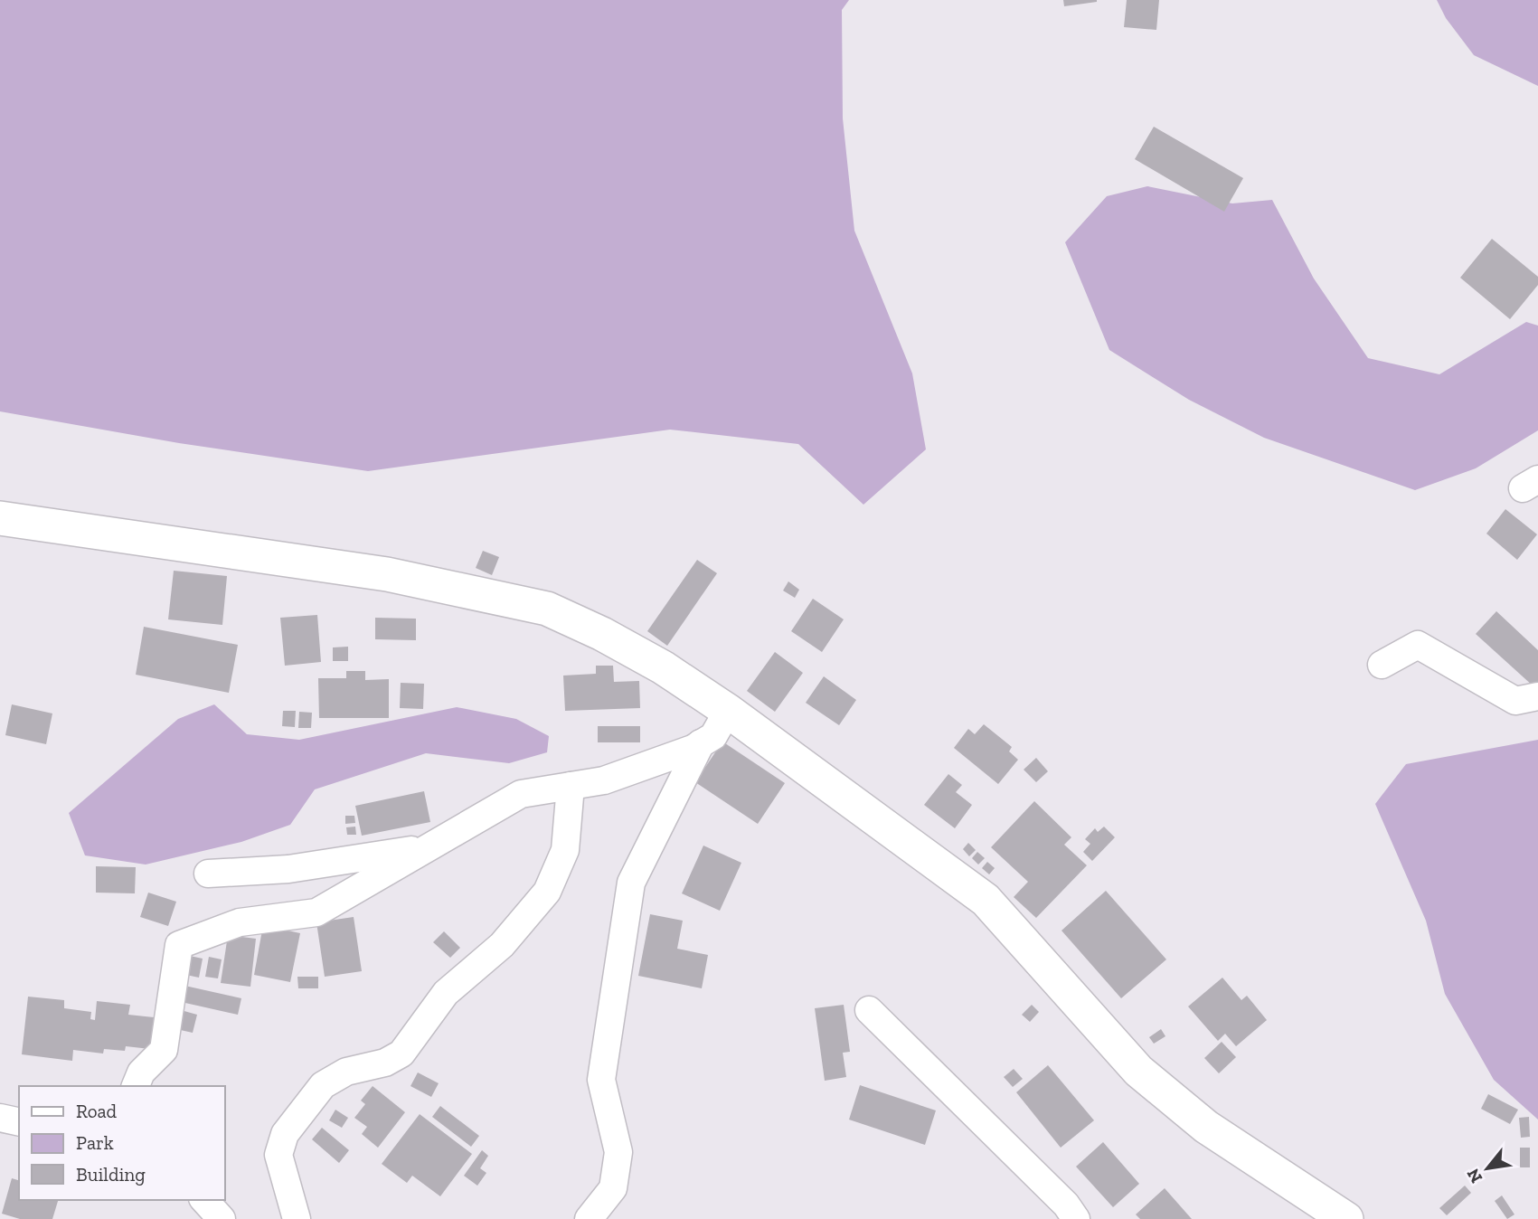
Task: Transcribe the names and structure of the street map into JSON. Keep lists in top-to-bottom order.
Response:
{
  "legend": ["Road", "Park", "Building"],
  "north": "bottom left"
}
